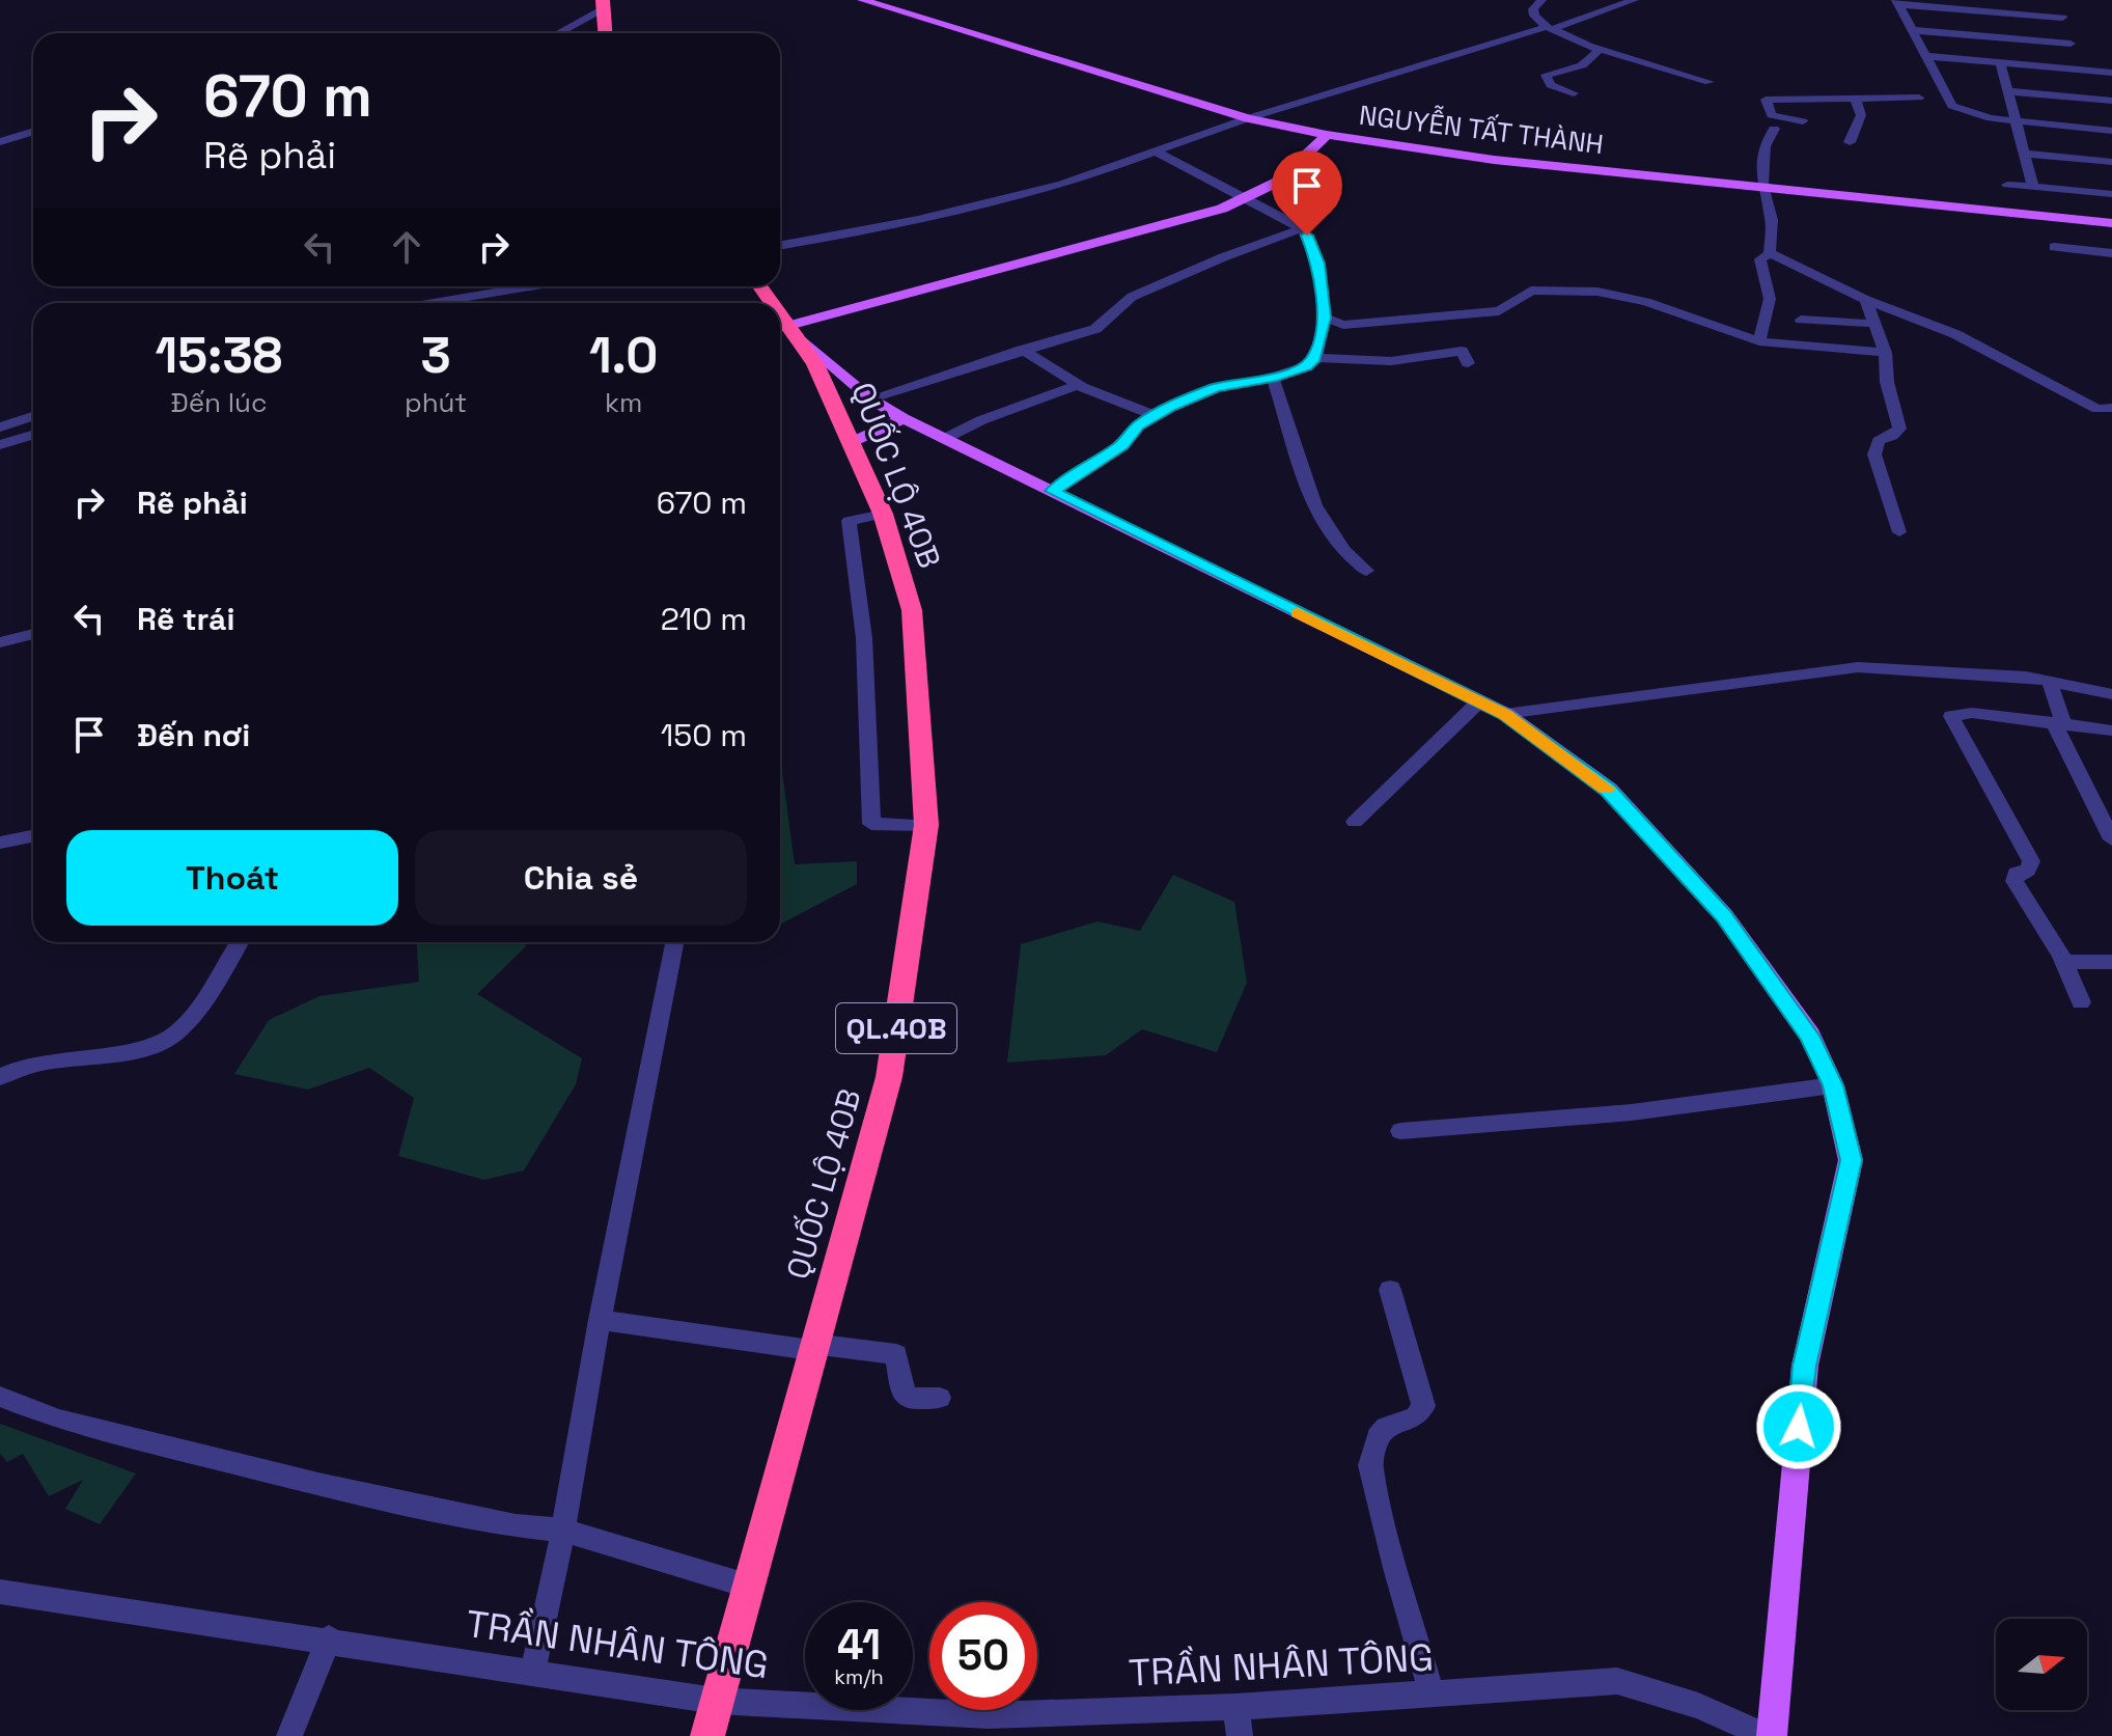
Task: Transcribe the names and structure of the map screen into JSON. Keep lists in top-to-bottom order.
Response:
{
  "streets": {
    "highway": ["QUỐC LỘ 40B", "QL.40B"],
    "main road": ["NGUYỄN TẤT THÀNH"],
    "street": ["TRẦN NHÂN TÔNG"]
  },
  "crossings": [
    ["QUỐC LỘ 40B", "TRẦN NHÂN TÔNG"]
  ],
  "north": "right",
  "page": {
    "turn": ["670 m", "Rẽ phải"],
    "eta": [
      "15:38",
      "Đến lúc",
      "3",
      "phút",
      "1.0",
      "km"
    ],
    "list": [
      {
        "name": "Rẽ phải",
        "value": "670 m"
      },
      {
        "name": "Rẽ trái",
        "value": "210 m"
      },
      {
        "name": "Đến nơi",
        "value": "150 m"
      }
    ],
    "buttons": ["Thoát", "Chia sẻ"],
    "speed": "41 km/h",
    "limit": "50"
  }
}
